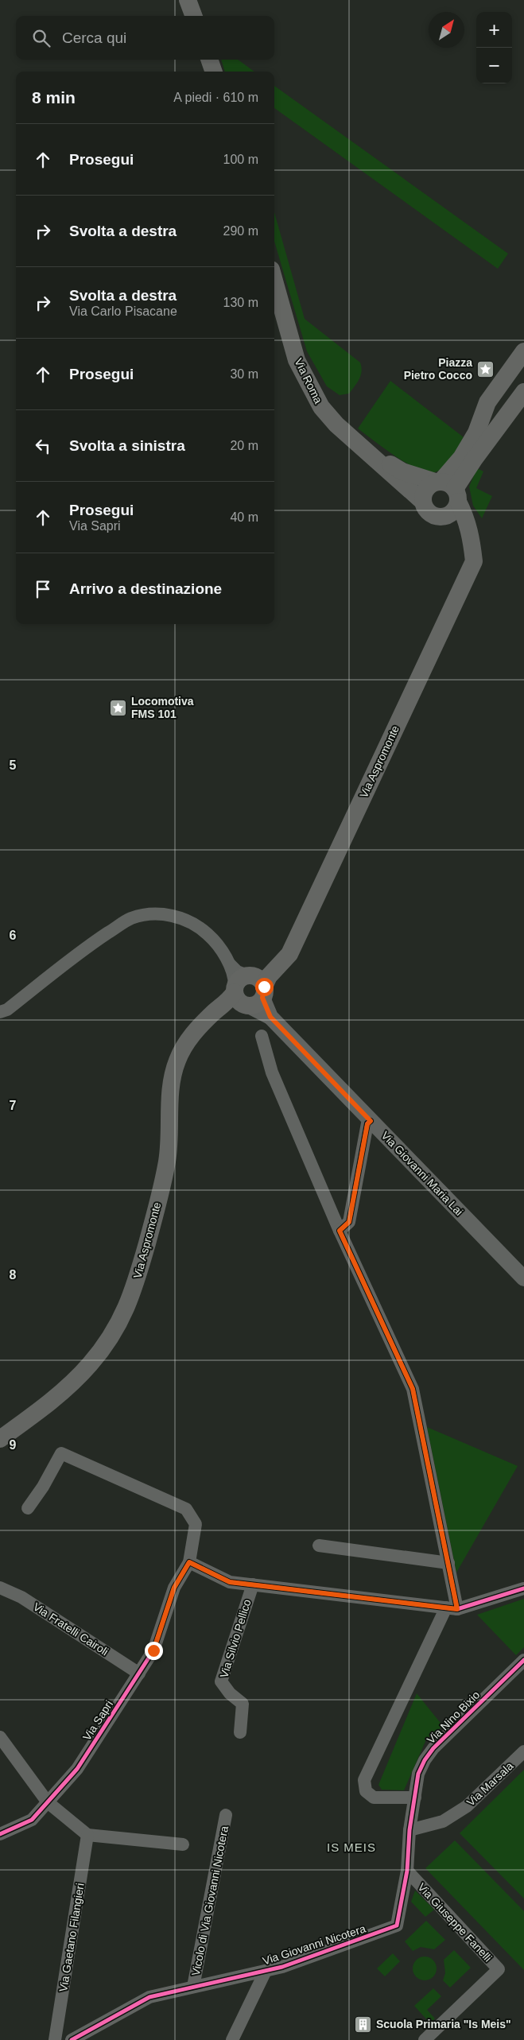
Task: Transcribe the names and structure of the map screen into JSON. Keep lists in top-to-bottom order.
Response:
{
  "streets": {
    "main road": ["Via Roma", "Via Aspromonte"],
    "street": [
      "Via Giovanni Maria Lai",
      "Via Fratelli Cairoli",
      "Via Silvio Pellico",
      "Via Nino Bixio",
      "Via Sapri",
      "Via Marsala",
      "Vicolo di Via Giovanni Nicotera",
      "Via Giuseppe Fanelli",
      "Via Gaetano Filangieri",
      "Via Giovanni Nicotera"
    ]
  },
  "crossings": [
    ["Via Roma", "Via Aspromonte"],
    ["Via Aspromonte", "Via Giovanni Maria Lai"],
    ["Via Fratelli Cairoli", "Via Sapri"],
    ["Via Nino Bixio", "Via Giovanni Nicotera"],
    ["Via Marsala", "Via Giovanni Nicotera"],
    ["Vicolo di Via Giovanni Nicotera", "Via Giovanni Nicotera"],
    ["Via Giuseppe Fanelli", "Via Giovanni Nicotera"]
  ],
  "districts": ["IS MEIS"],
  "places": {
    "place": ["Piazza Pietro Cocco", "Locomotiva FMS 101"],
    "building": ["Scuola Primaria \"Is Meis\""]
  },
  "north": "top right",
  "page": {
    "map_buttons": ["+", "−"],
    "search": "Cerca qui",
    "heading": ["8 min", "A piedi · 610 m"],
    "list": [
      ["Prosegui", "100 m"],
      ["Svolta a destra", "290 m"],
      ["Svolta a destra", "Via Carlo Pisacane", "130 m"],
      ["Prosegui", "30 m"],
      ["Svolta a sinistra", "20 m"],
      ["Prosegui", "Via Sapri", "40 m"],
      "Arrivo a destinazione"
    ]
  },
  "grid": {
    "rows": [
      "5",
      "6",
      "7",
      "8",
      "9"
    ]
  }
}
